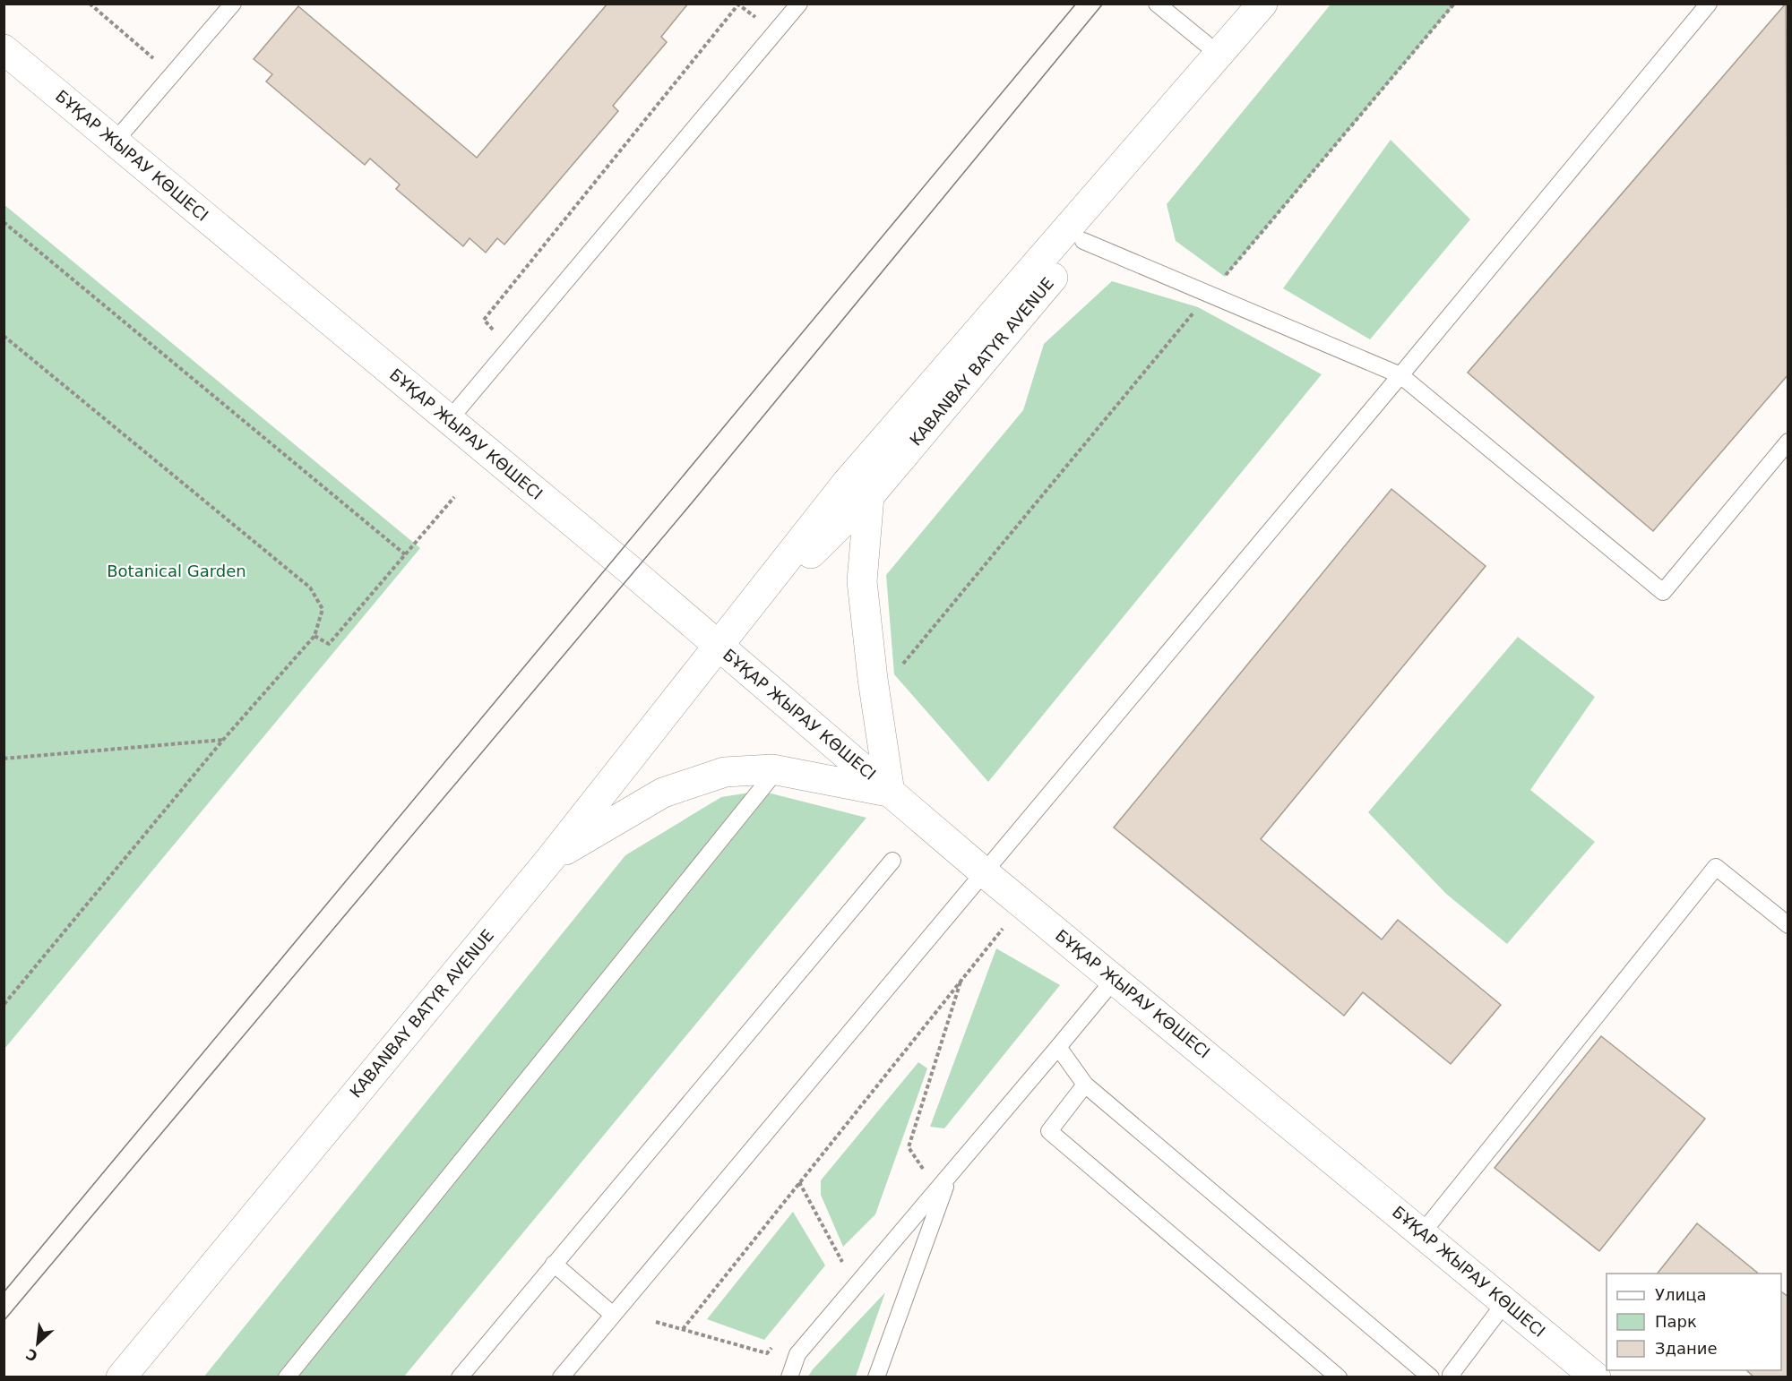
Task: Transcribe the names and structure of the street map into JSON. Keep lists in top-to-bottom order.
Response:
{
  "streets": {
    "main road": ["БҰҚАР ЖЫРАУ КӨШЕСІ", "KABANBAY BATYR AVENUE"]
  },
  "crossings": [
    ["БҰҚАР ЖЫРАУ КӨШЕСІ", "KABANBAY BATYR AVENUE"]
  ],
  "parks": ["Botanical Garden"],
  "legend": ["Улица", "Парк", "Здание"],
  "north": "bottom left"
}
